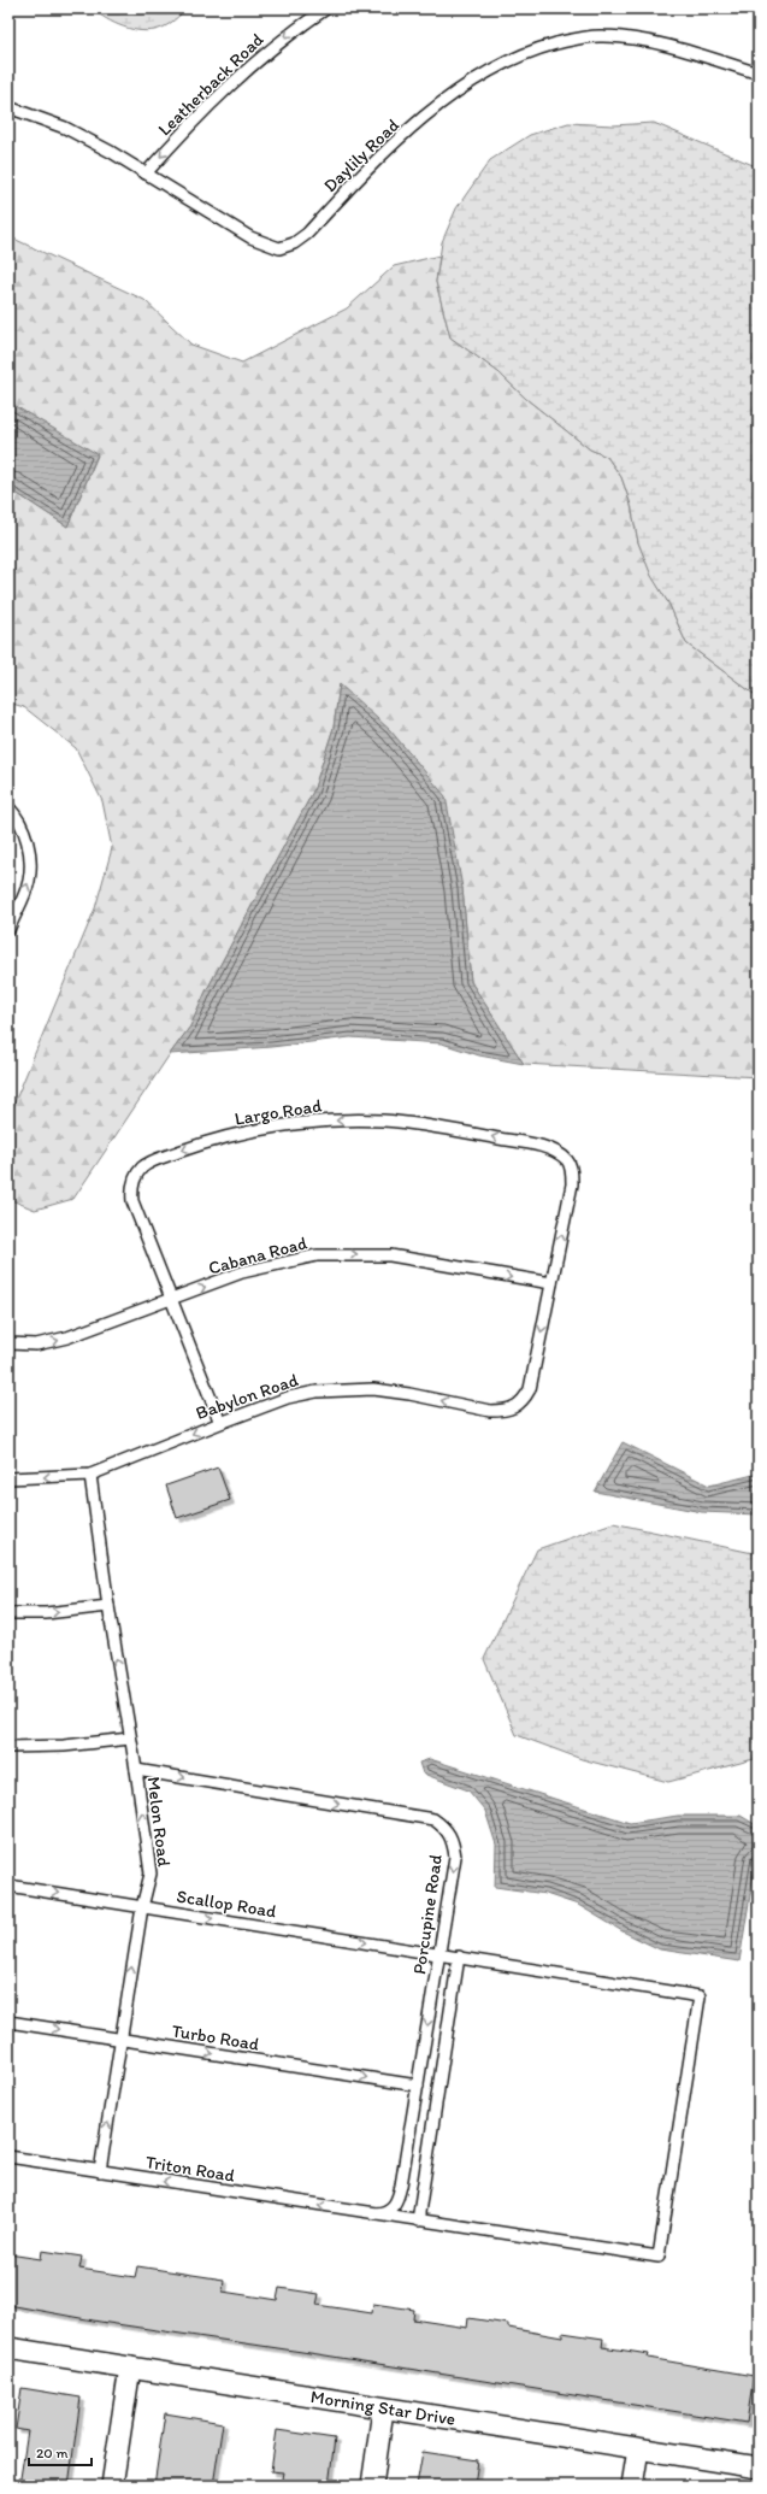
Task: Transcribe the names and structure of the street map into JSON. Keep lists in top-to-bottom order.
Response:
{
  "streets": {
    "street": ["Morning Star Drive"],
    "lane": [
      "Leatherback Road",
      "Daylily Road",
      "Largo Road",
      "Cabana Road",
      "Babylon Road",
      "Melon Road",
      "Scallop Road",
      "Porcupine Road",
      "Turbo Road",
      "Triton Road"
    ]
  },
  "crossings": [
    ["Leatherback Road", "Daylily Road"],
    ["Largo Road", "Cabana Road"],
    ["Largo Road", "Babylon Road"],
    ["Cabana Road", "Babylon Road"],
    ["Babylon Road", "Melon Road"],
    ["Melon Road", "Scallop Road"],
    ["Melon Road", "Porcupine Road"],
    ["Melon Road", "Turbo Road"],
    ["Melon Road", "Triton Road"],
    ["Scallop Road", "Porcupine Road"],
    ["Scallop Road", "Triton Road"],
    ["Porcupine Road", "Turbo Road"],
    ["Porcupine Road", "Triton Road"]
  ],
  "one_way": [
    "Leatherback Road",
    "Cabana Road",
    "Babylon Road",
    "Melon Road",
    "Scallop Road",
    "Turbo Road",
    "Triton Road"
  ],
  "scale_bar": "20 m"
}
